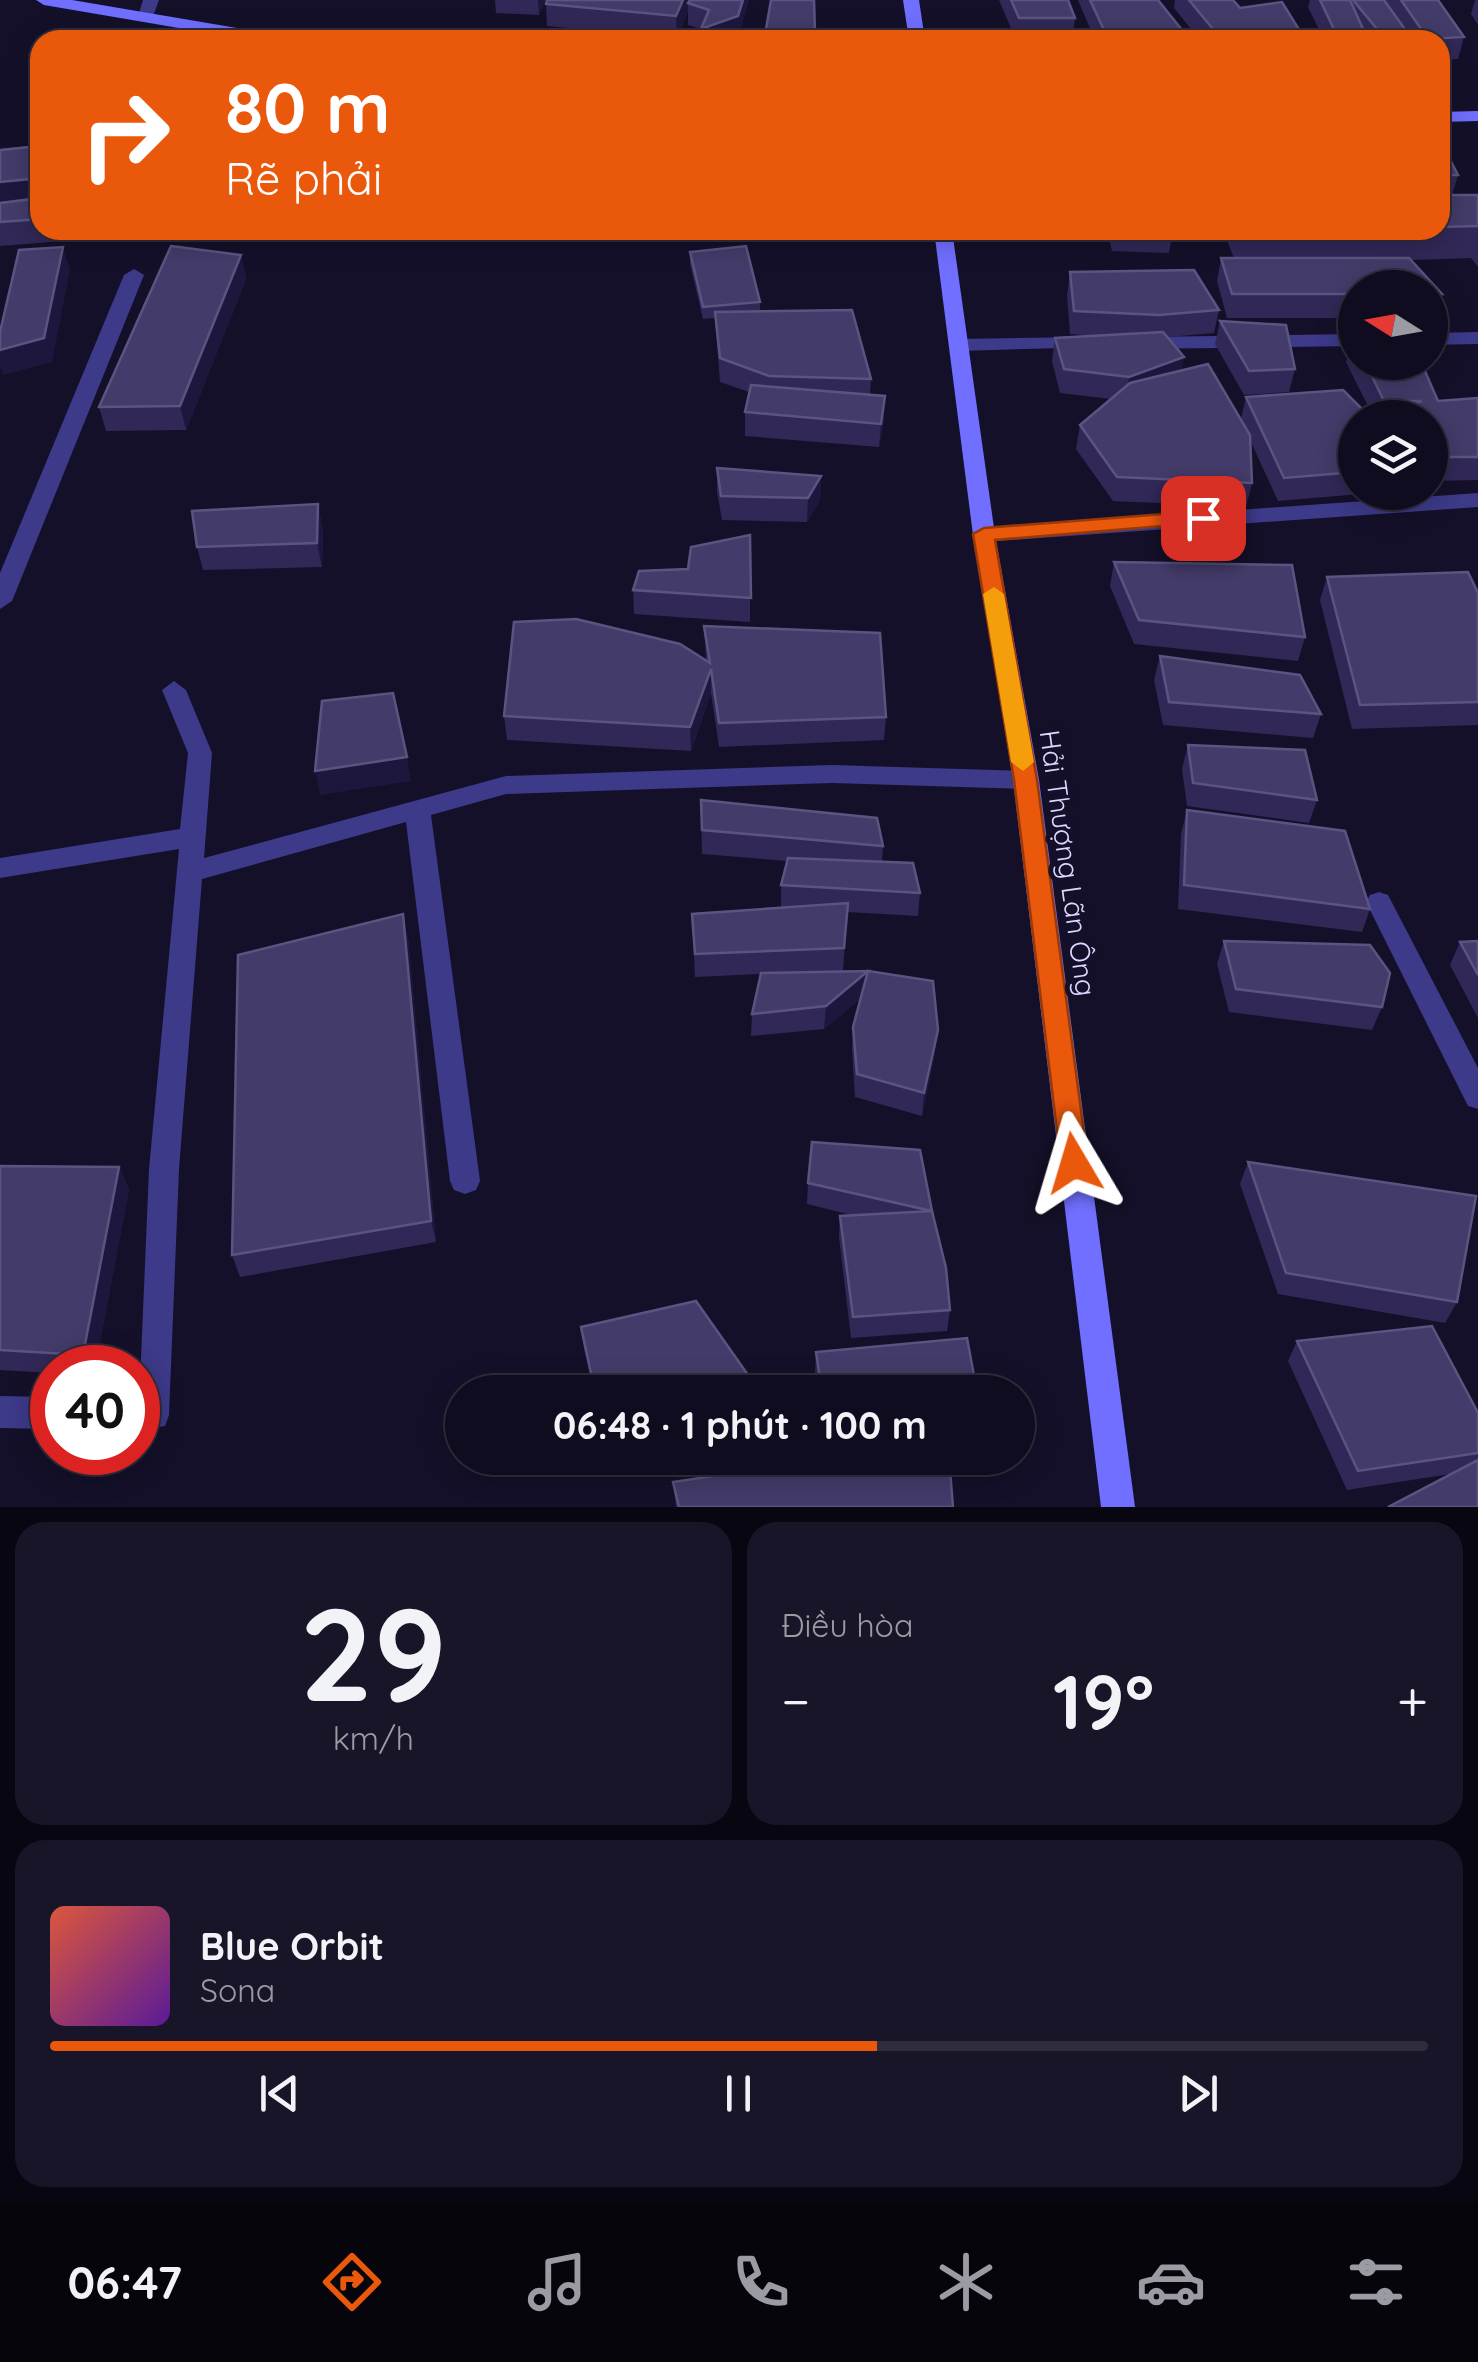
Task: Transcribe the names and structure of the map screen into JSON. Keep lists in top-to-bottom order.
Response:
{
  "streets": {
    "street": ["Hải Thượng Lãn Ông"]
  },
  "north": "left",
  "page": {
    "turn": ["80 m", "Rẽ phải"],
    "limit": "40",
    "trip": "06:48 · 1 phút · 100 m",
    "tile": [
      ["29", "km/h"],
      "Điều hòa"
    ],
    "heat": ["−", "19°", "+"],
    "song": ["Blue Orbit", "Sona"],
    "tabs": "06:47"
  }
}
